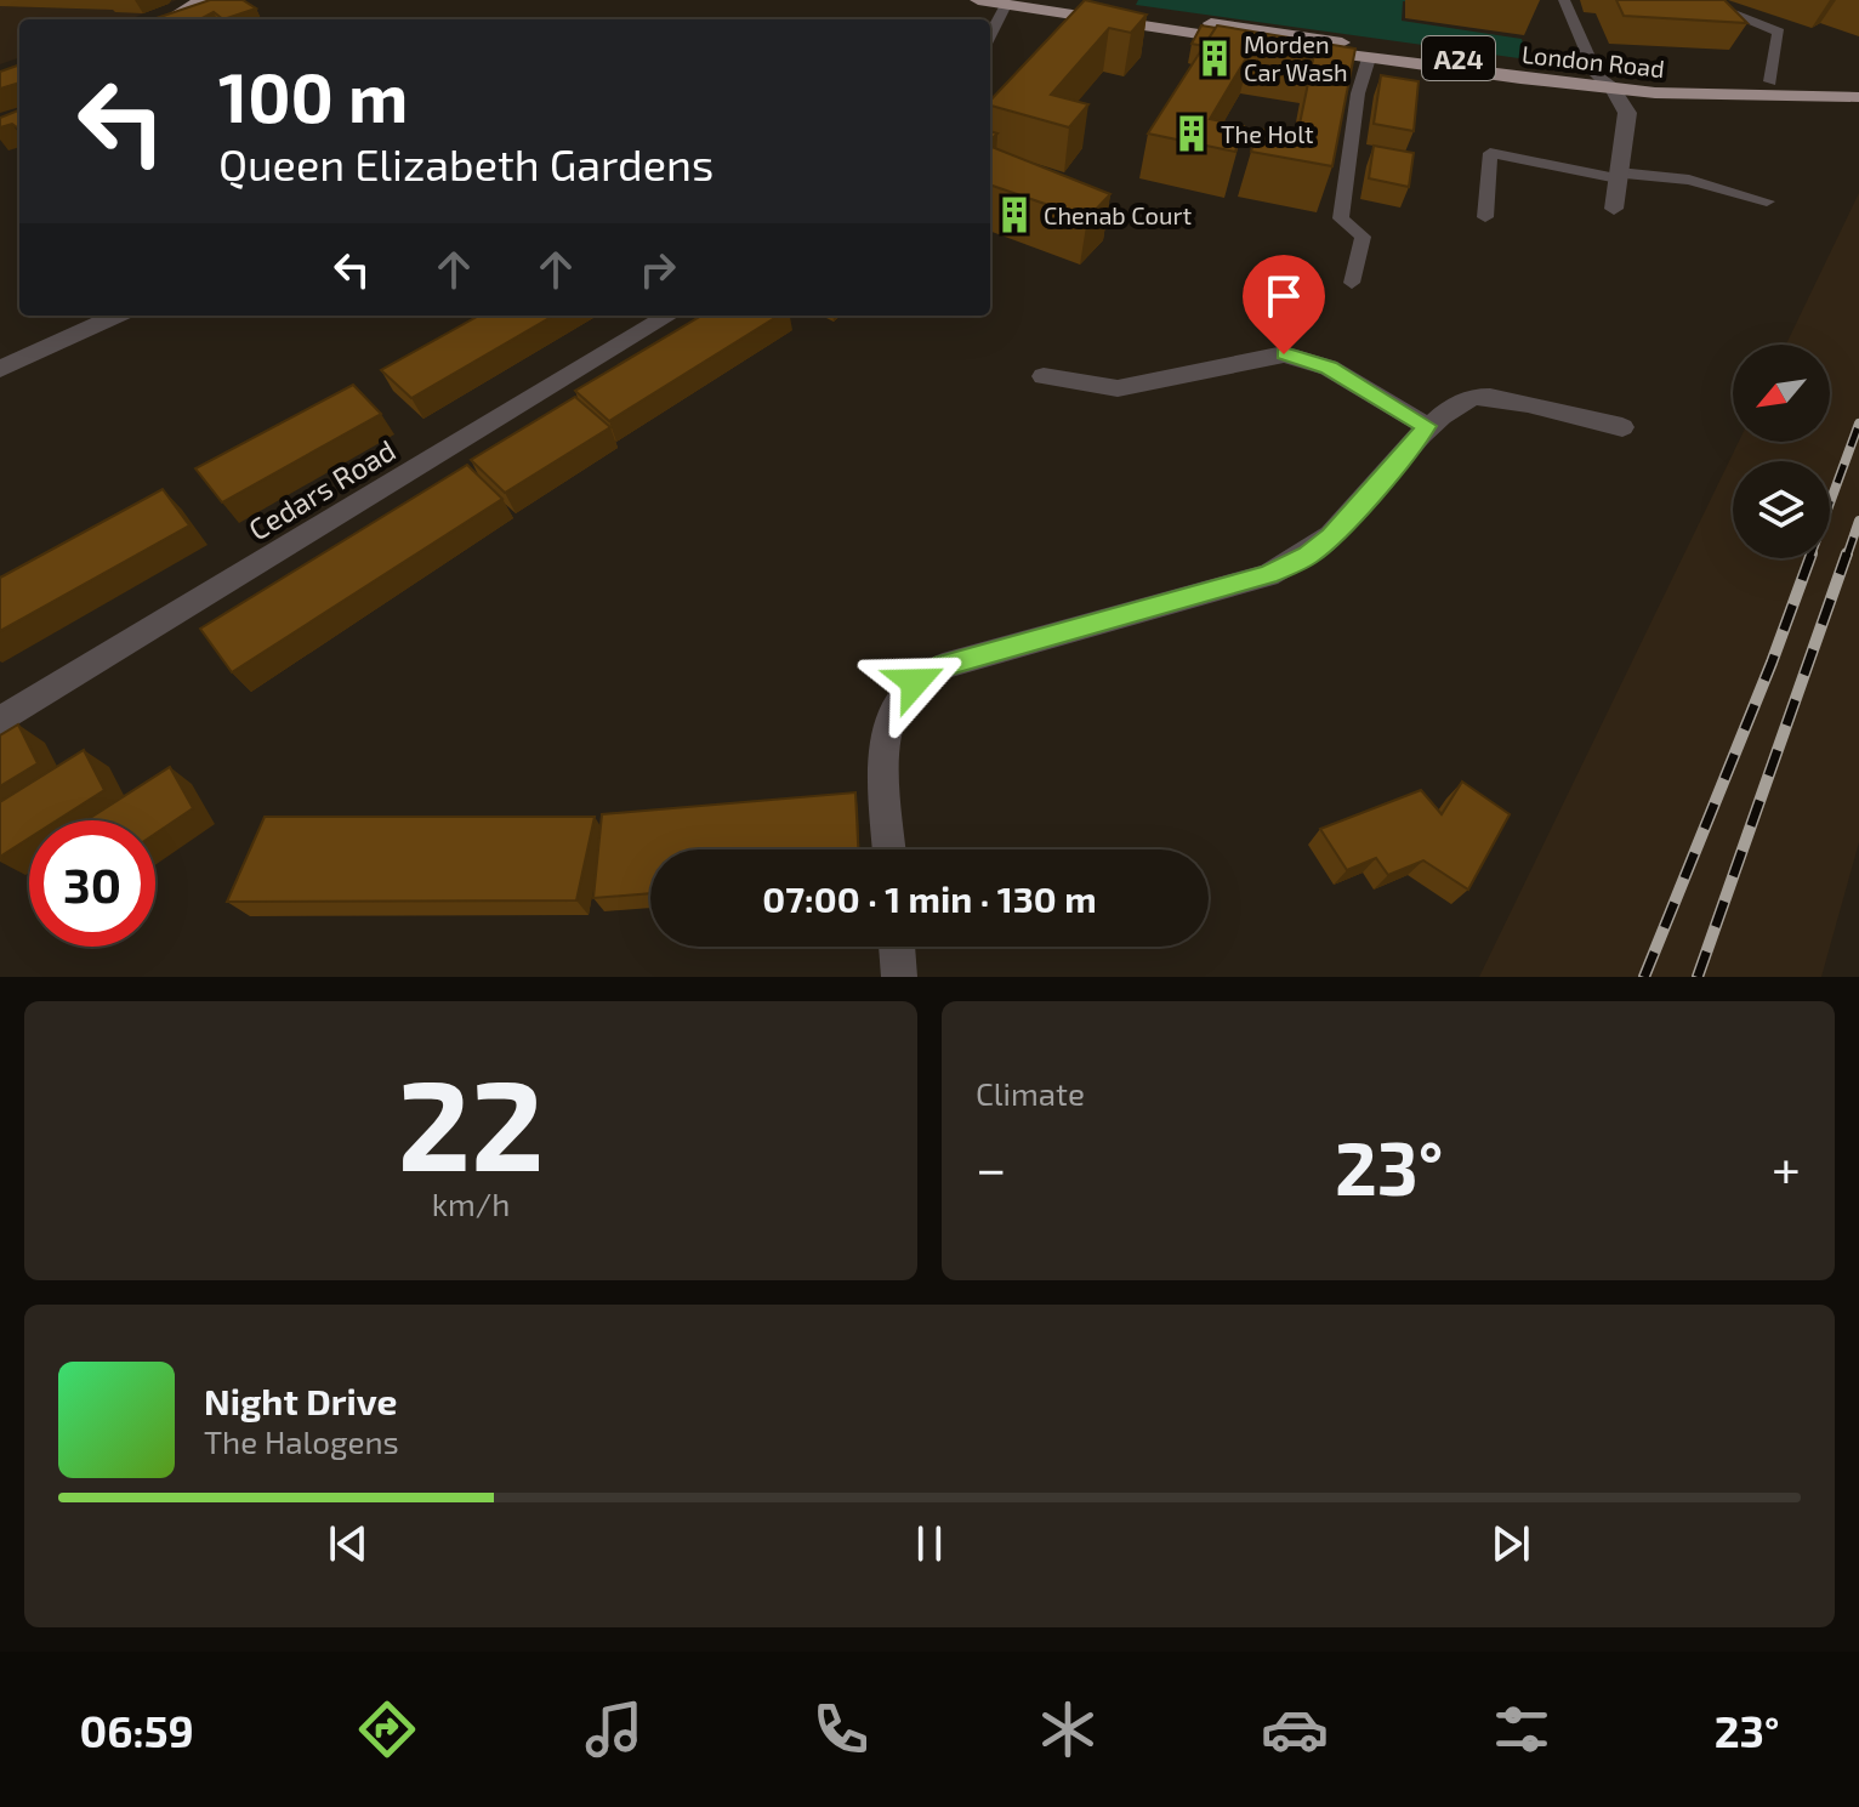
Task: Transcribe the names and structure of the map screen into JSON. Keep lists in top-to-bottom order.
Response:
{
  "streets": {
    "highway": ["A24", "London Road"],
    "street": ["Cedars Road"]
  },
  "places": {
    "building": ["Morden Car Wash", "The Holt", "Chenab Court"]
  },
  "north": "bottom left",
  "page": {
    "turn": ["100 m", "Queen Elizabeth Gardens"],
    "limit": "30",
    "trip": "07:00 · 1 min · 130 m",
    "tile": [
      ["22", "km/h"],
      "Climate"
    ],
    "heat": ["−", "23°", "+"],
    "song": ["Night Drive", "The Halogens"],
    "tabs": ["06:59", "23°"]
  }
}
